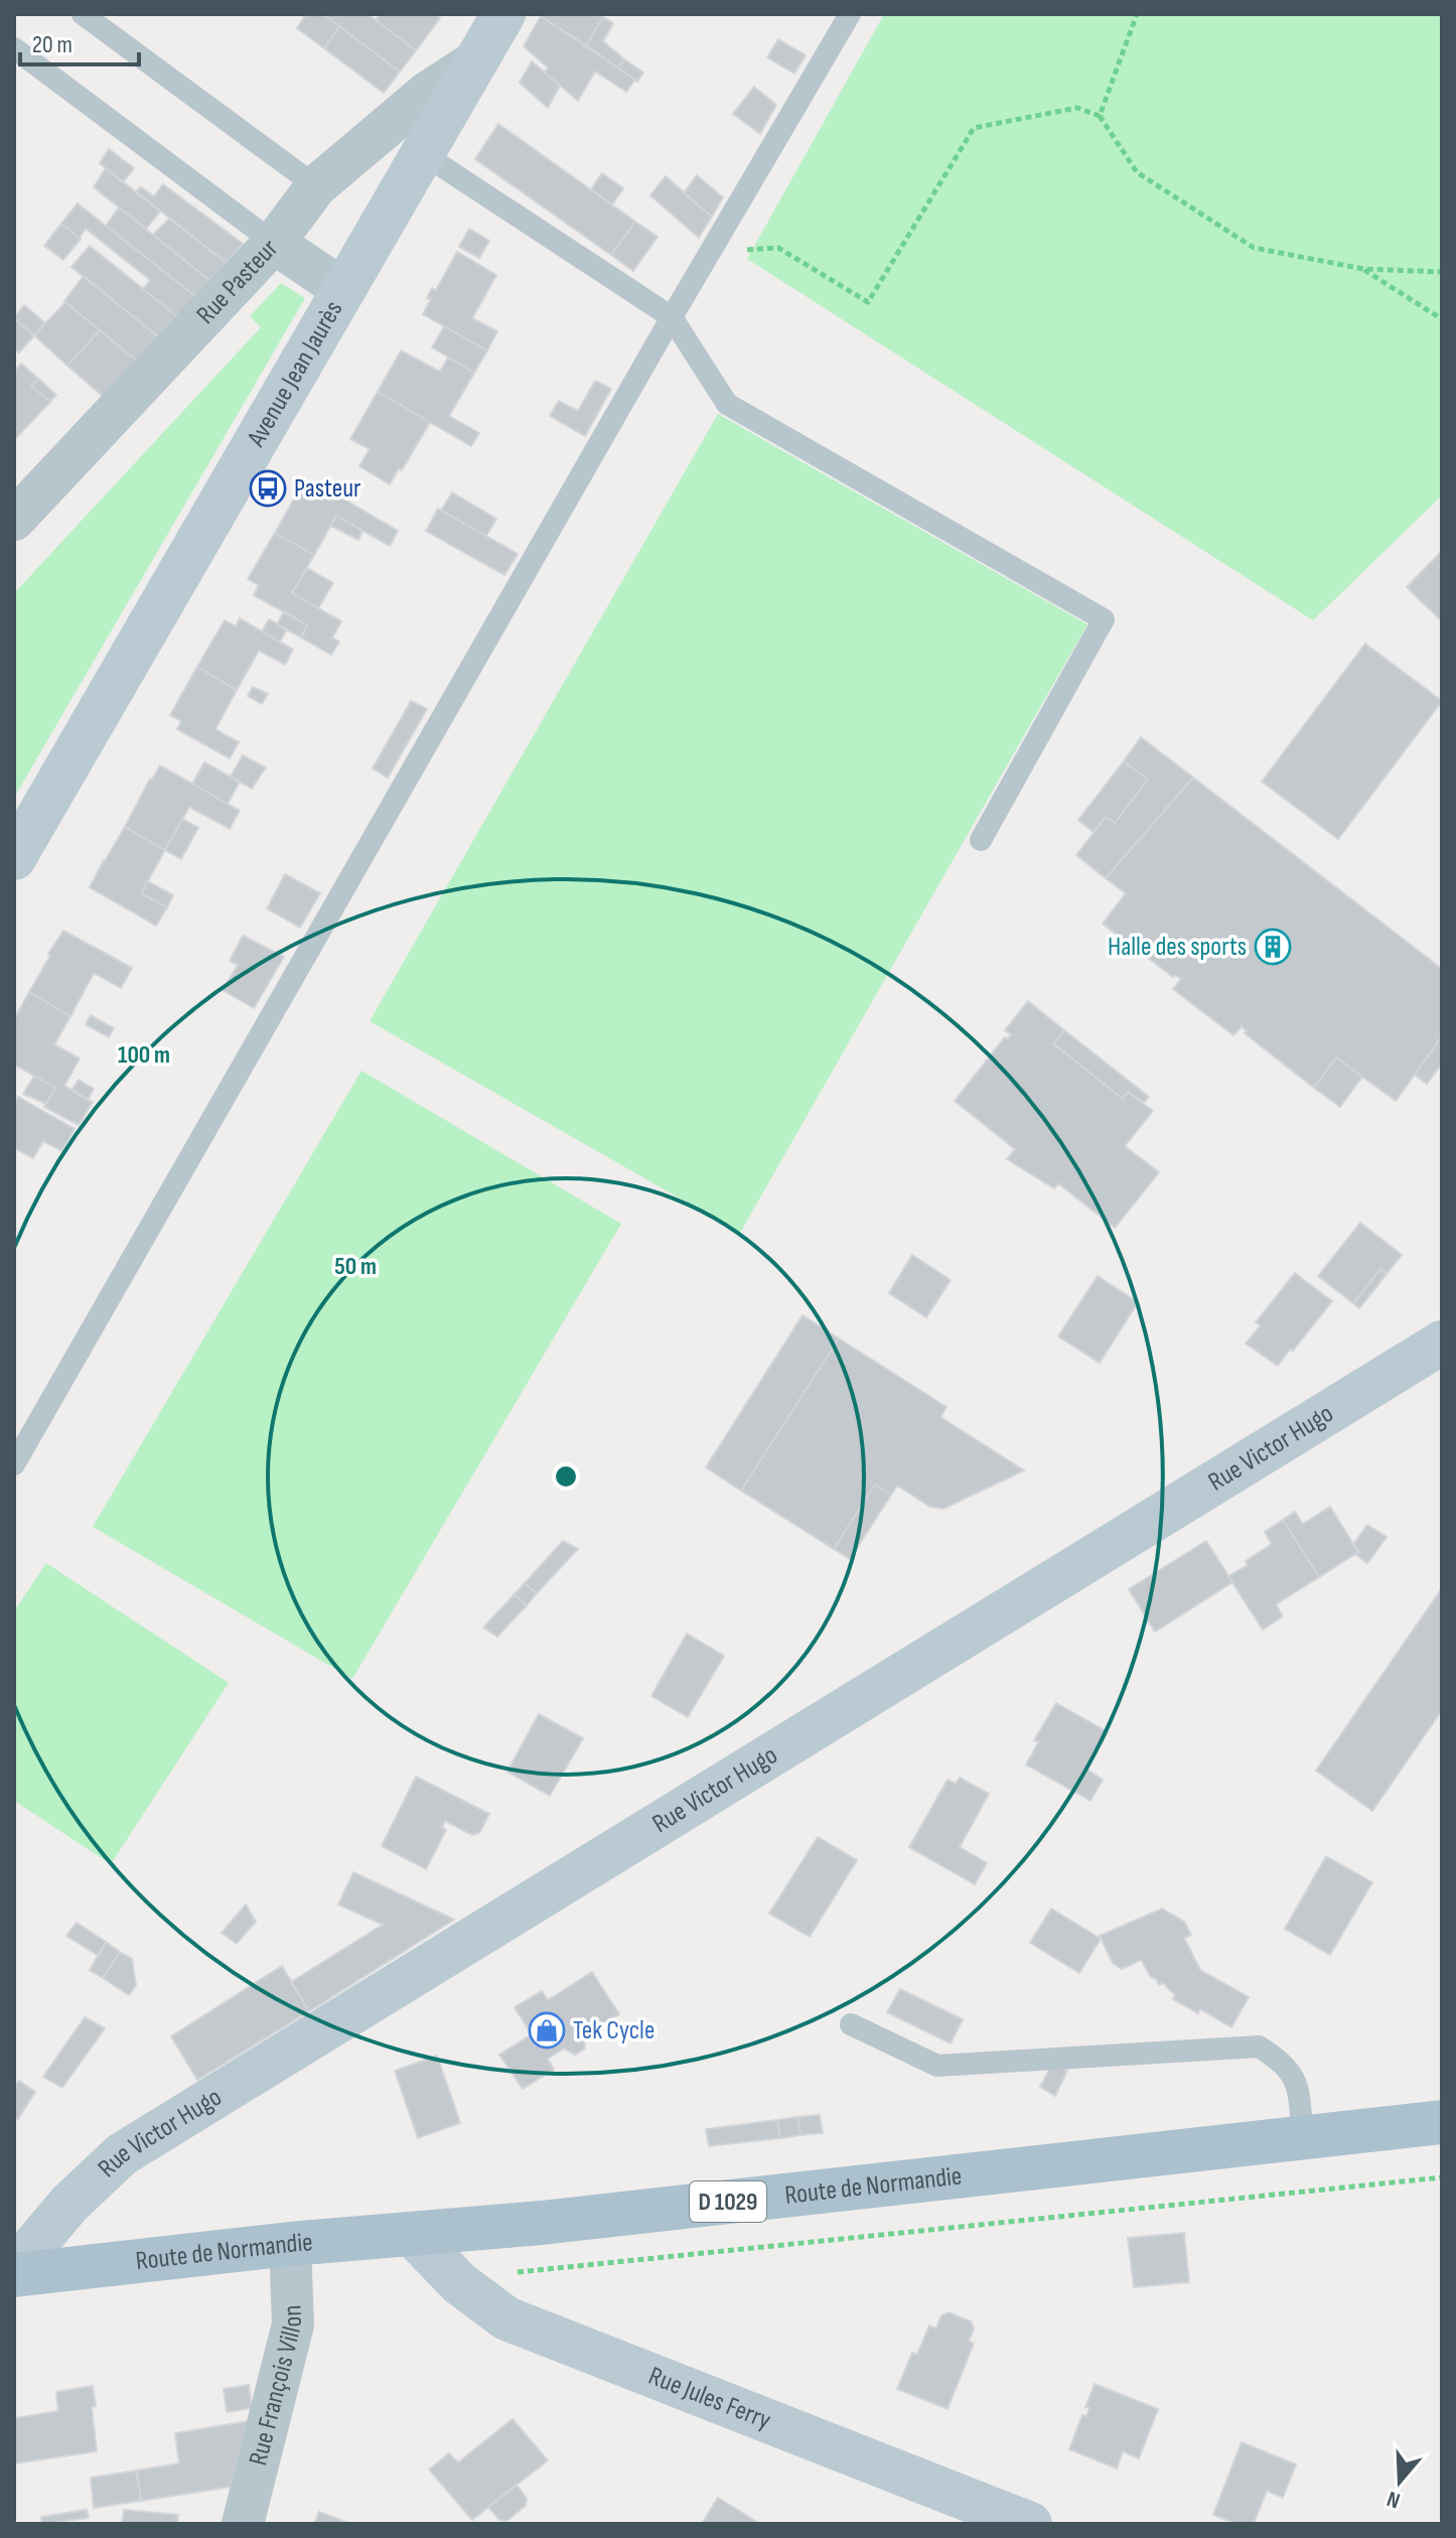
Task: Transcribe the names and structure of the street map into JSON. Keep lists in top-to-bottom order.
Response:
{
  "streets": {
    "main road": ["Route de Normandie", "D 1029"],
    "street": [
      "Rue Pasteur",
      "Avenue Jean Jaurès",
      "Rue Victor Hugo",
      "Rue François Villon",
      "Rue Jules Ferry"
    ]
  },
  "crossings": [
    ["Rue Pasteur", "Avenue Jean Jaurès"],
    ["Rue Victor Hugo", "Route de Normandie"],
    ["Route de Normandie", "Rue François Villon"],
    ["Route de Normandie", "Rue Jules Ferry"]
  ],
  "places": {
    "bus stop": ["Pasteur"],
    "building": ["Halle des sports"],
    "shop": ["Tek Cycle"]
  },
  "scale_bar": "20 m",
  "north": "bottom",
  "rings": ["100 m", "50 m"]
}
